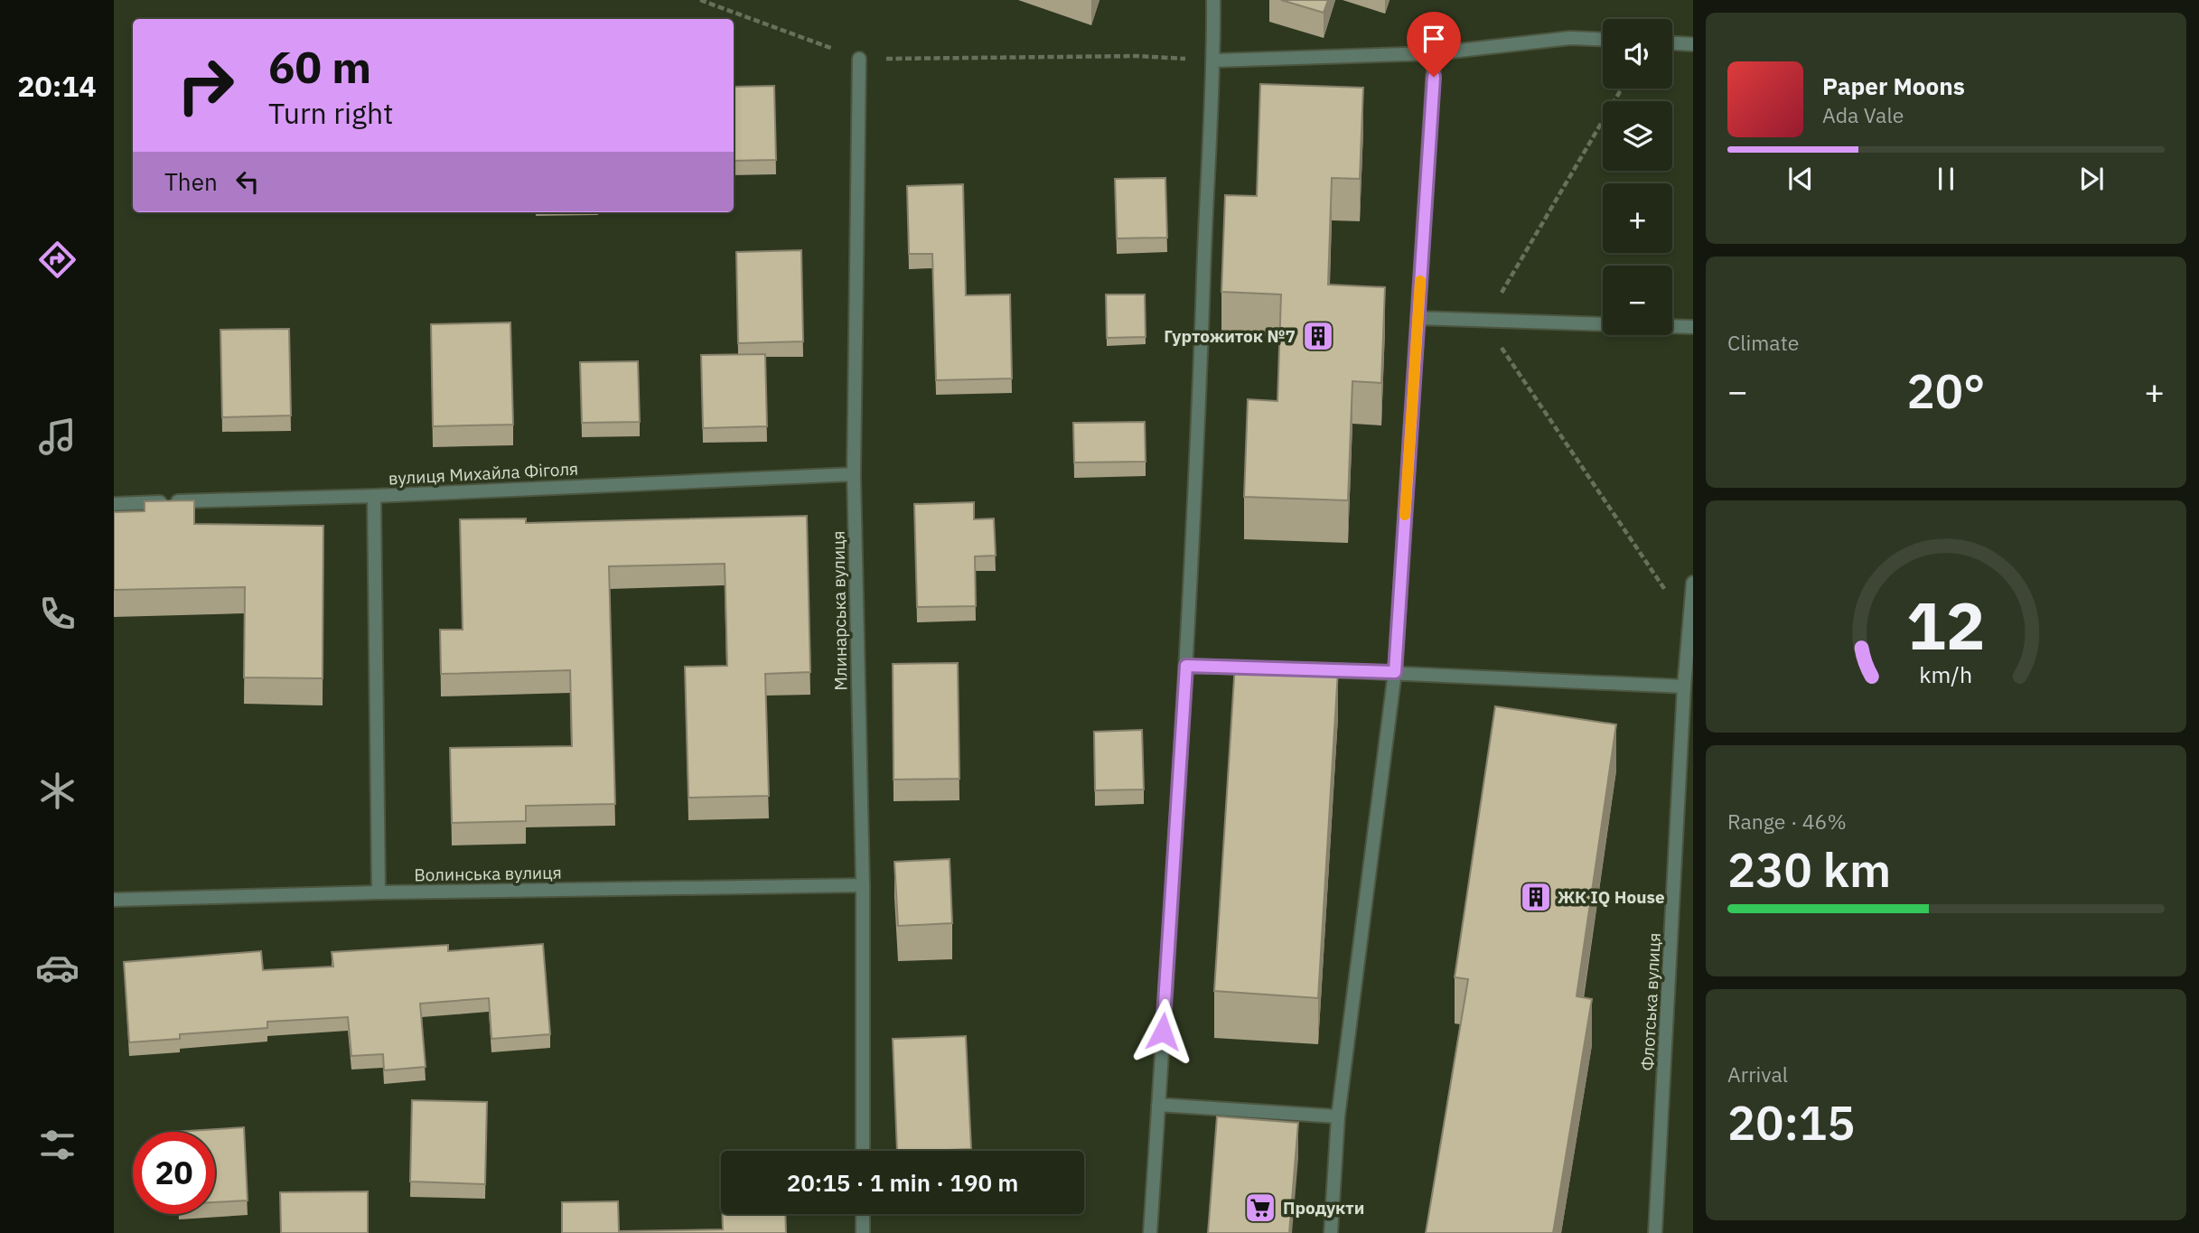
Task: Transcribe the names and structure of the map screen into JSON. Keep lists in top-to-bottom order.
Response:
{
  "streets": {
    "street": [
      "вулиця Михайла Фіголя",
      "Млинарська вулиця",
      "Волинська вулиця",
      "Флотська вулиця"
    ]
  },
  "crossings": [
    ["вулиця Михайла Фіголя", "Млинарська вулиця"],
    ["Млинарська вулиця", "Волинська вулиця"]
  ],
  "places": {
    "building": ["Гуртожиток №7", "ЖК IQ House"],
    "supermarket": ["Продукти"]
  },
  "page": {
    "tabs": "20:14",
    "map_buttons": ["+", "−"],
    "turn": ["60 m", "Turn right"],
    "song": ["Paper Moons", "Ada Vale"],
    "then": "Then",
    "tile": [
      "Climate",
      ["Range · 46%", "230 km"],
      ["Arrival", "20:15"]
    ],
    "heat": ["−", "20°", "+"],
    "limit": "20",
    "trip": "20:15 · 1 min · 190 m",
    "gauge": ["12", "km/h"]
  }
}
